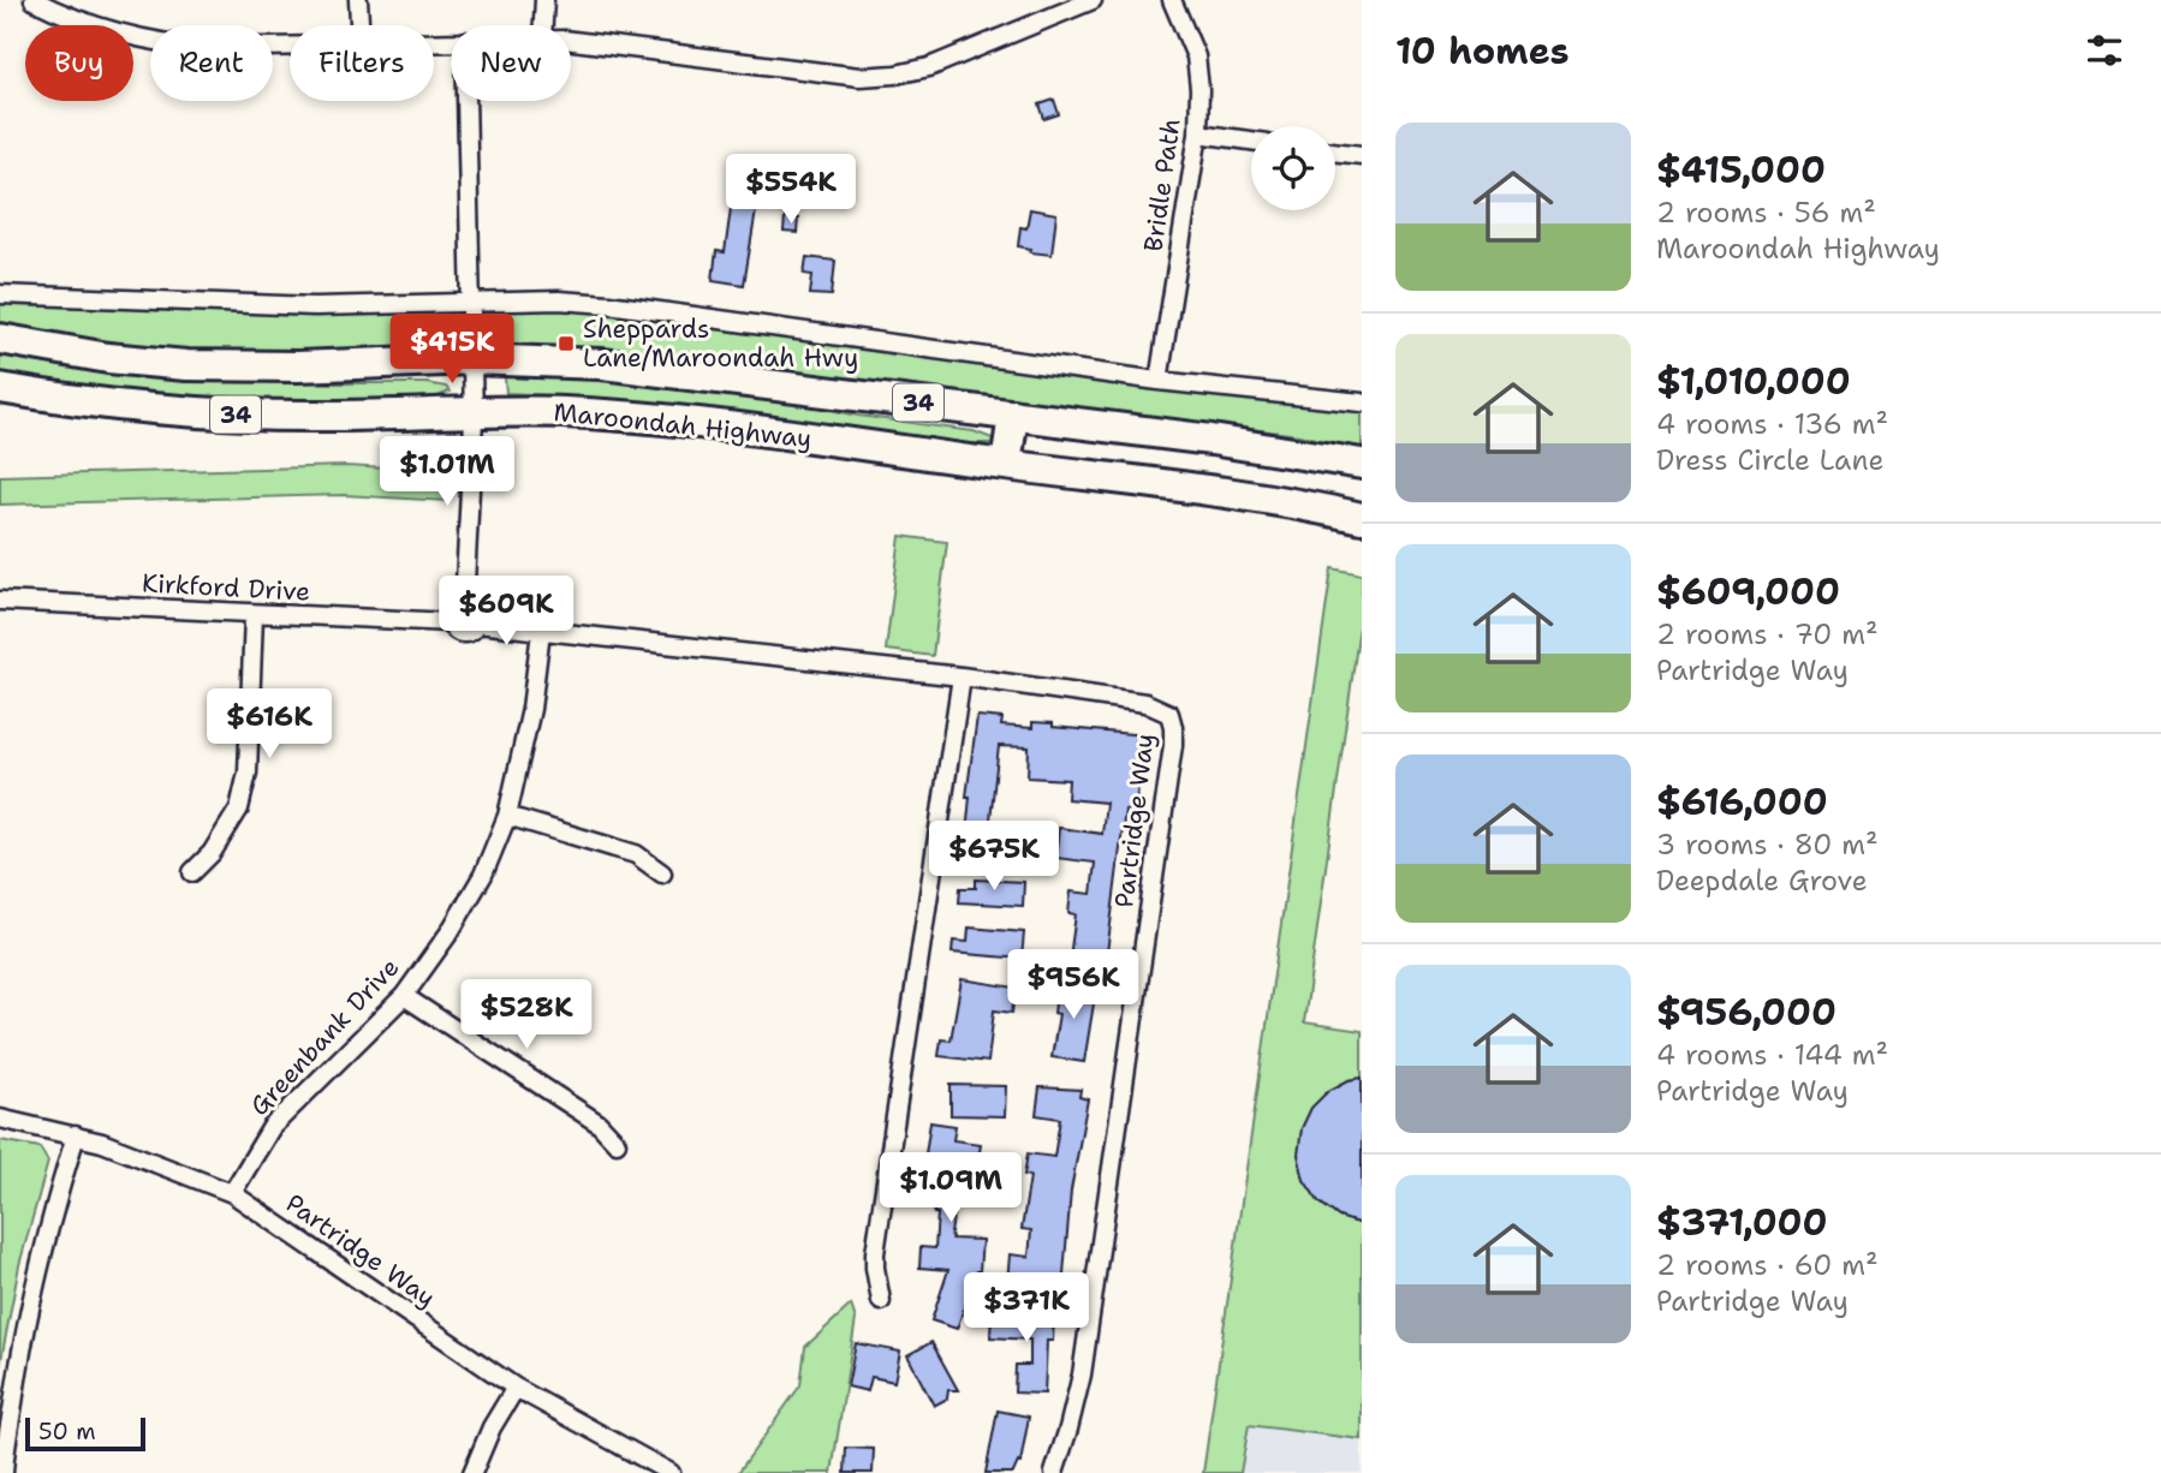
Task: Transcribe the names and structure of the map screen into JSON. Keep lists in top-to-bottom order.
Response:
{
  "streets": {
    "highway": ["34", "Maroondah Highway"],
    "street": [
      "Bridle Path",
      "Kirkford Drive",
      "Partridge Way",
      "Greenbank Drive"
    ]
  },
  "crossings": [
    ["Kirkford Drive", "Partridge Way"],
    ["Partridge Way", "Greenbank Drive"]
  ],
  "places": {
    "transit": ["Sheppards Lane/Maroondah Hwy"]
  },
  "scale_bar": "50 m",
  "page": {
    "heading": "10 homes",
    "chip": [
      "Buy",
      "Rent",
      "Filters",
      "New"
    ],
    "list": [
      {
        "name": "$415,000",
        "note": "2 rooms · 56 m² · Maroondah Highway"
      },
      {
        "name": "$1,010,000",
        "note": "4 rooms · 136 m² · Dress Circle Lane"
      },
      {
        "name": "$609,000",
        "note": "2 rooms · 70 m² · Partridge Way"
      },
      {
        "name": "$616,000",
        "note": "3 rooms · 80 m² · Deepdale Grove"
      },
      {
        "name": "$956,000",
        "note": "4 rooms · 144 m² · Partridge Way"
      },
      {
        "name": "$371,000",
        "note": "2 rooms · 60 m² · Partridge Way"
      }
    ],
    "price": [
      "$554K",
      "$415K",
      "$1.01M",
      "$609K",
      "$616K",
      "$675K",
      "$956K",
      "$528K",
      "$1.09M",
      "$371K"
    ],
    "scale": "50 m"
  }
}
